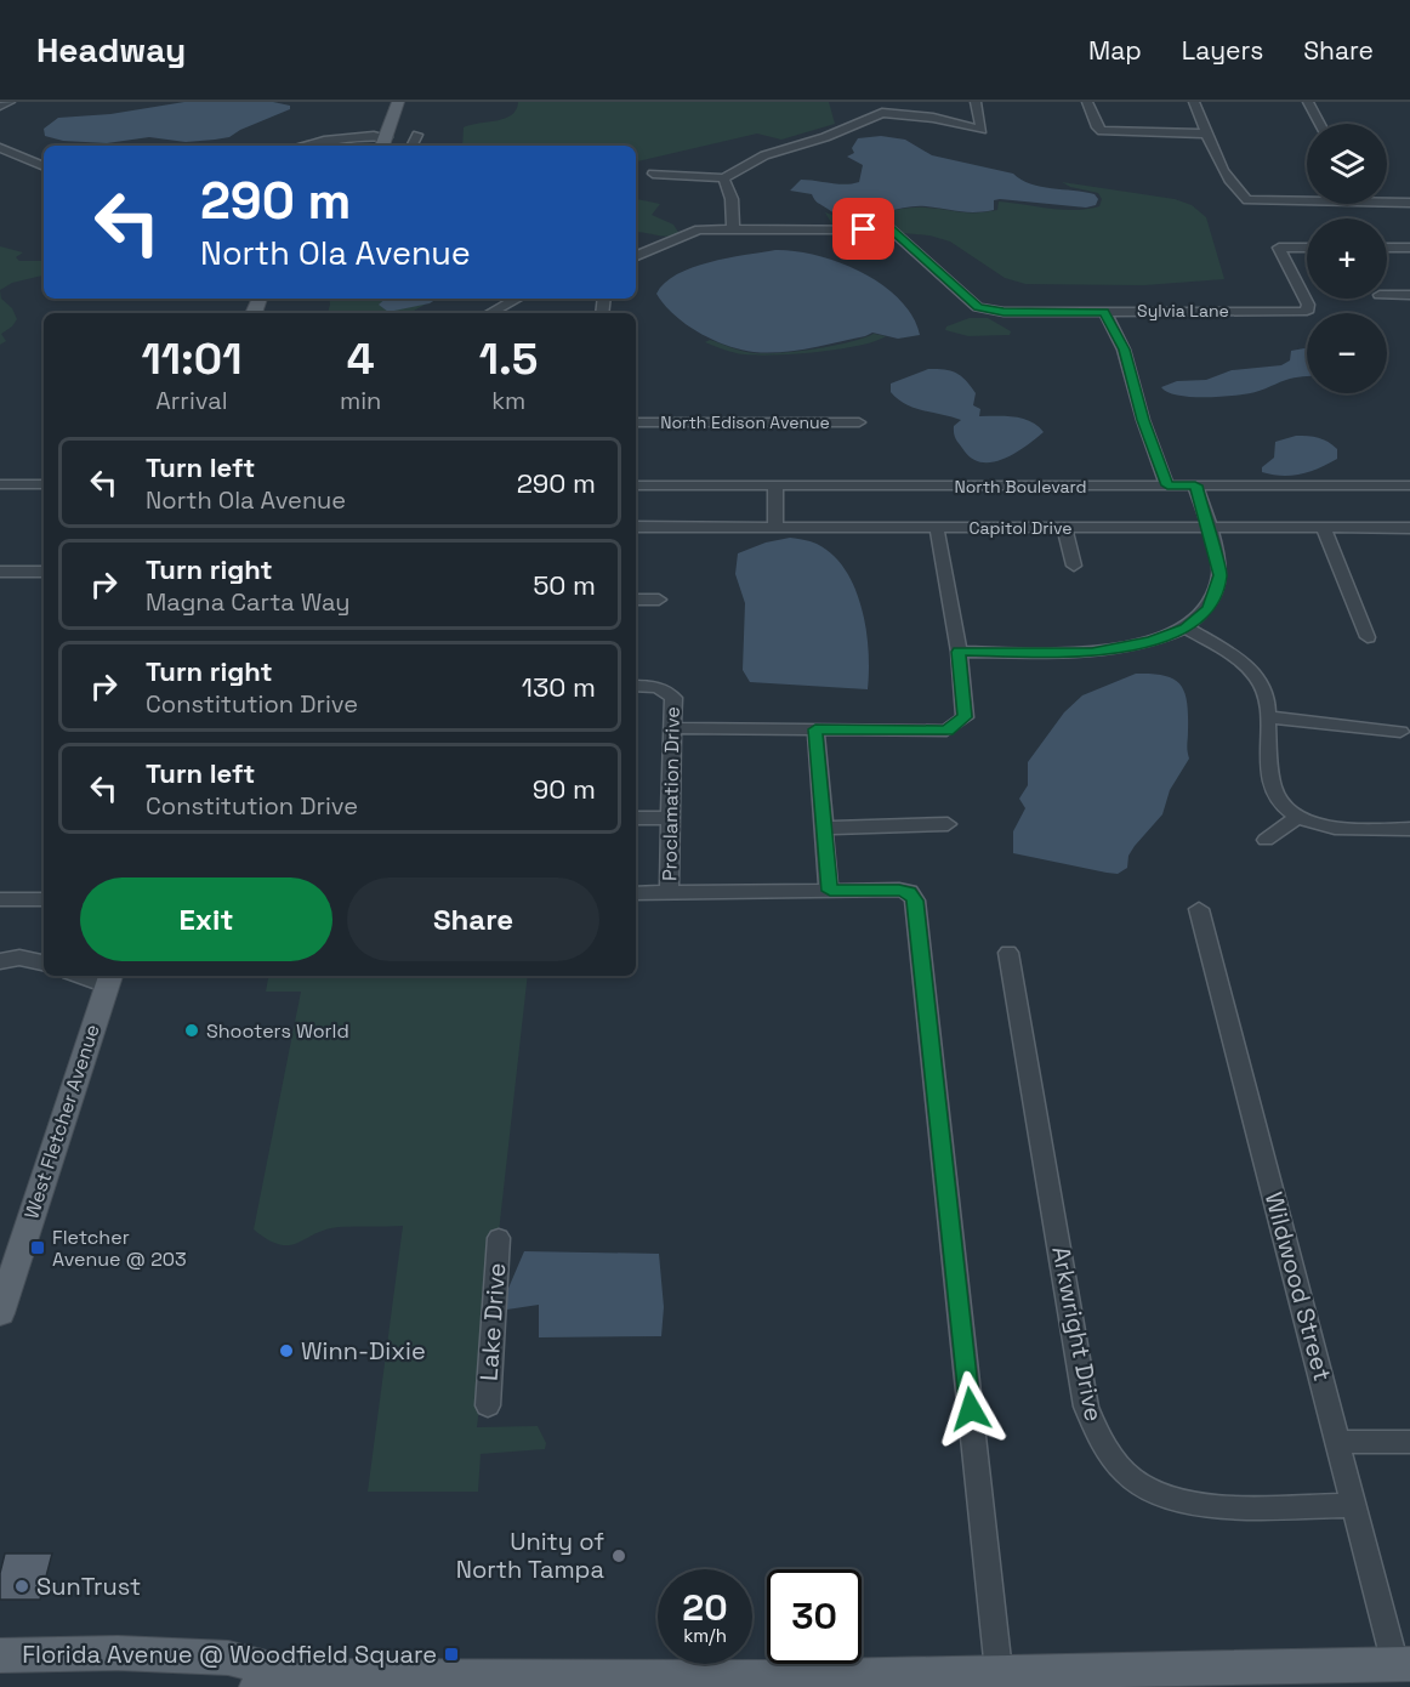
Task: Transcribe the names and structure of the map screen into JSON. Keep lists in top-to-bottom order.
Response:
{
  "streets": {
    "main road": ["West Fletcher Avenue"],
    "street": [
      "Sylvia Lane",
      "North Edison Avenue",
      "North Boulevard",
      "Capitol Drive",
      "Proclamation Drive",
      "Wildwood Street",
      "Lake Drive",
      "Arkwright Drive"
    ]
  },
  "crossings": [
    ["Wildwood Street", "Arkwright Drive"]
  ],
  "places": {
    "other": [
      "Shooters World",
      "Winn-Dixie",
      "Unity of North Tampa",
      "SunTrust"
    ],
    "transit": ["Fletcher Avenue @ 203", "Florida Avenue @ Woodfield Square"]
  },
  "page": {
    "header": "Headway",
    "nav": ["Map", "Layers", "Share"],
    "map_buttons": ["+", "−"],
    "turn": ["290 m", "North Ola Avenue"],
    "eta": [
      "11:01",
      "Arrival",
      "4",
      "min",
      "1.5",
      "km"
    ],
    "list": [
      {
        "name": "Turn left",
        "note": "North Ola Avenue",
        "value": "290 m"
      },
      {
        "name": "Turn right",
        "note": "Magna Carta Way",
        "value": "50 m"
      },
      {
        "name": "Turn right",
        "note": "Constitution Drive",
        "value": "130 m"
      },
      {
        "name": "Turn left",
        "note": "Constitution Drive",
        "value": "90 m"
      }
    ],
    "buttons": ["Exit", "Share"],
    "speed": "20 km/h",
    "limit": "30"
  }
}
